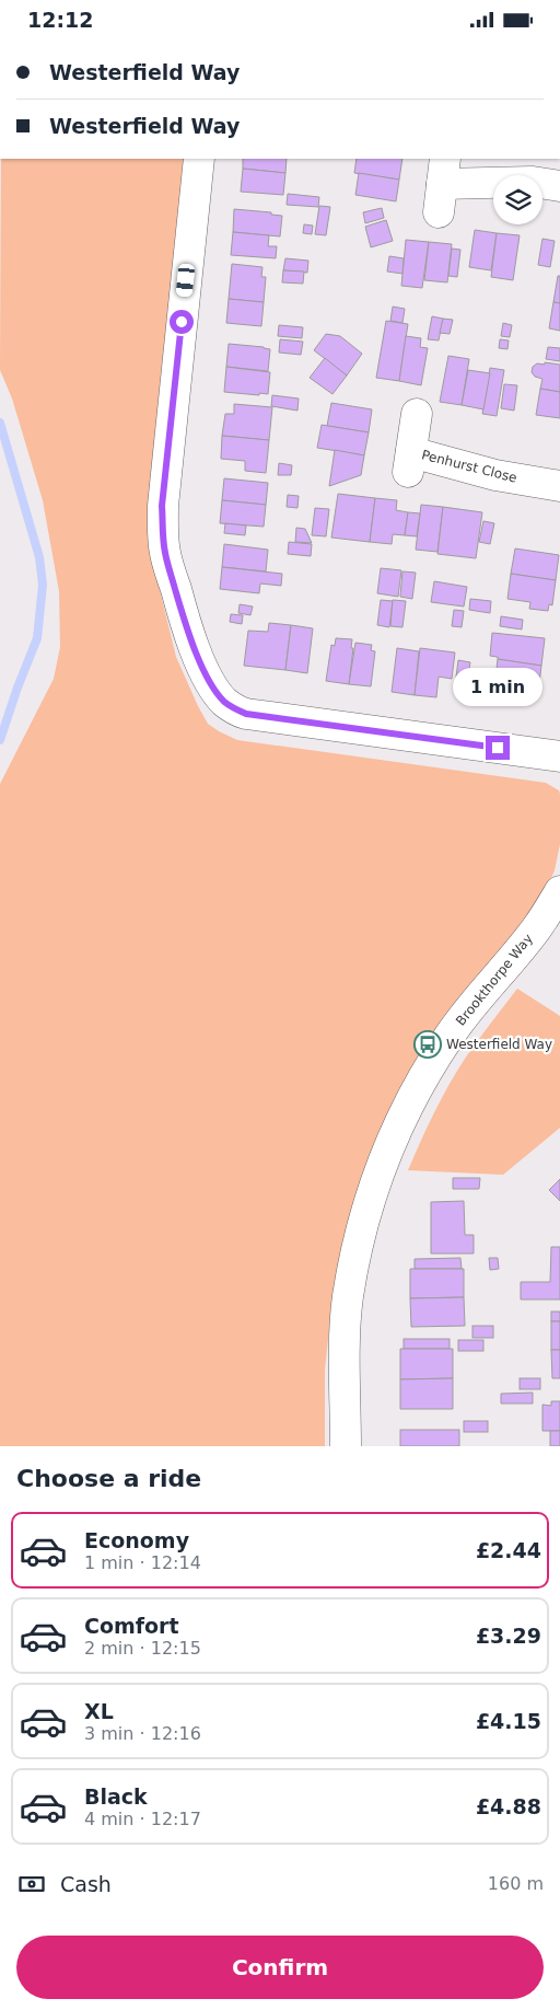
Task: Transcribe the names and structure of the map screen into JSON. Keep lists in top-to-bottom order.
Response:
{
  "streets": {
    "street": ["Penhurst Close", "Brookthorpe Way"]
  },
  "places": {
    "bus stop": ["Westerfield Way"]
  },
  "page": {
    "status": "12:12",
    "banner": ["Westerfield Way", "Westerfield Way"],
    "bubble": "1 min",
    "heading": "Choose a ride",
    "list": [
      {
        "name": "Economy",
        "note": "1 min · 12:14",
        "value": "£2.44"
      },
      {
        "name": "Comfort",
        "note": "2 min · 12:15",
        "value": "£3.29"
      },
      {
        "name": "XL",
        "note": "3 min · 12:16",
        "value": "£4.15"
      },
      {
        "name": "Black",
        "note": "4 min · 12:17",
        "value": "£4.88"
      }
    ],
    "pay": ["Cash", "160 m"],
    "buttons": "Confirm"
  }
}
